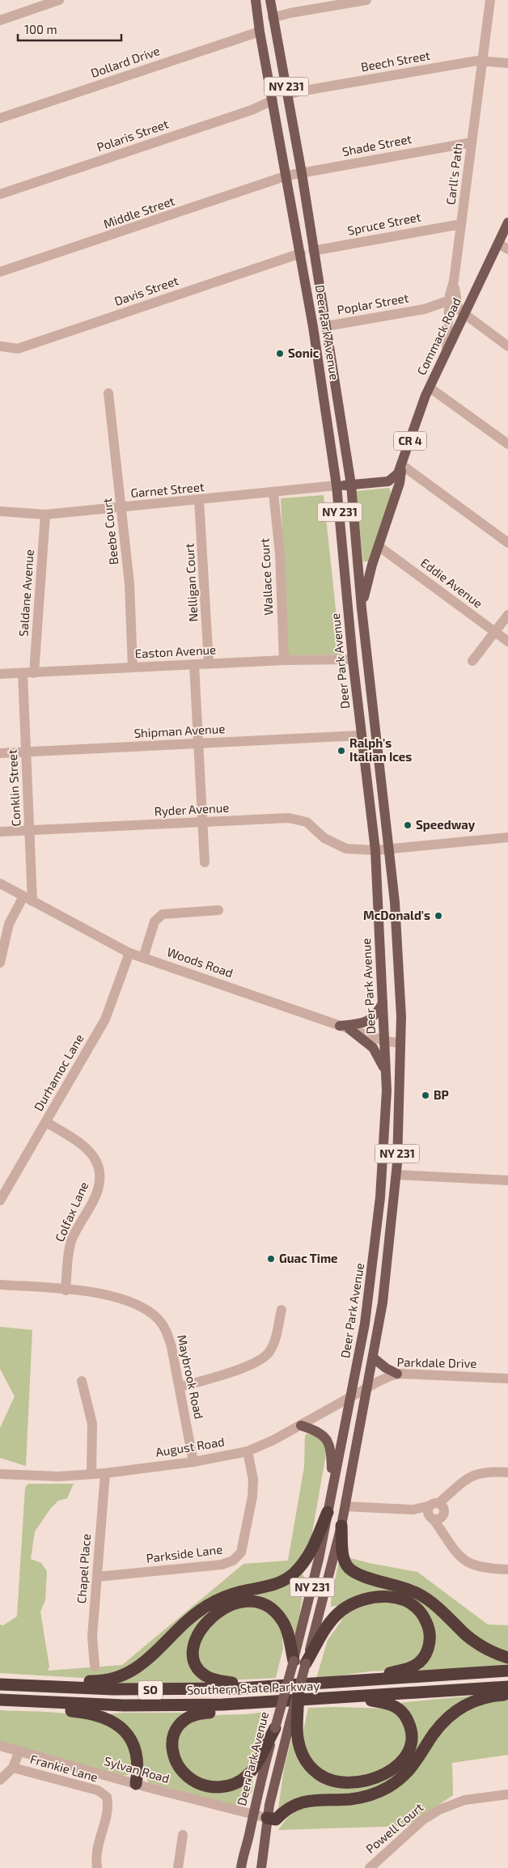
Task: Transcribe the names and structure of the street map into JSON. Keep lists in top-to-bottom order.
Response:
{
  "streets": {
    "highway": ["Southern State Parkway", "SO"],
    "main road": [
      "NY 231",
      "Deer Park Avenue",
      "Commack Road",
      "CR 4"
    ],
    "street": [
      "Beech Street",
      "Dollard Drive",
      "Polaris Street",
      "Shade Street",
      "Carll's Path",
      "Middle Street",
      "Spruce Street",
      "Davis Street",
      "Poplar Street",
      "Garnet Street",
      "Beebe Court",
      "Wallace Court",
      "Nelligan Court",
      "Eddie Avenue",
      "Saldane Avenue",
      "Easton Avenue",
      "Shipman Avenue",
      "Conklin Street",
      "Ryder Avenue",
      "Woods Road",
      "Durhamoc Lane",
      "Colfax Lane",
      "Parkdale Drive",
      "Maybrook Road",
      "August Road",
      "Parkside Lane",
      "Chapel Place",
      "Frankie Lane",
      "Sylvan Road",
      "Powell Court"
    ]
  },
  "crossings": [
    ["Beech Street", "Carll's Path"],
    ["Beech Street", "Deer Park Avenue"],
    ["Dollard Drive", "Deer Park Avenue"],
    ["NY 231", "Deer Park Avenue"],
    ["Polaris Street", "Deer Park Avenue"],
    ["Shade Street", "Carll's Path"],
    ["Shade Street", "Middle Street"],
    ["Shade Street", "Deer Park Avenue"],
    ["Carll's Path", "Spruce Street"],
    ["Carll's Path", "Poplar Street"],
    ["Carll's Path", "Commack Road"],
    ["Middle Street", "Deer Park Avenue"],
    ["Spruce Street", "Deer Park Avenue"],
    ["Davis Street", "Deer Park Avenue"],
    ["Poplar Street", "Deer Park Avenue"],
    ["Deer Park Avenue", "Commack Road"],
    ["Deer Park Avenue", "Garnet Street"],
    ["Deer Park Avenue", "Easton Avenue"],
    ["Deer Park Avenue", "Shipman Avenue"],
    ["Deer Park Avenue", "Ryder Avenue"],
    ["Deer Park Avenue", "Woods Road"],
    ["Deer Park Avenue", "Parkdale Drive"],
    ["Deer Park Avenue", "August Road"],
    ["Deer Park Avenue", "Sylvan Road"],
    ["Commack Road", "Garnet Street"],
    ["Commack Road", "Eddie Avenue"],
    ["Garnet Street", "Beebe Court"],
    ["Garnet Street", "Wallace Court"],
    ["Garnet Street", "Nelligan Court"],
    ["Garnet Street", "Saldane Avenue"],
    ["Beebe Court", "Easton Avenue"],
    ["Wallace Court", "Easton Avenue"],
    ["Nelligan Court", "Easton Avenue"],
    ["Saldane Avenue", "Easton Avenue"],
    ["Easton Avenue", "Conklin Street"],
    ["Shipman Avenue", "Conklin Street"],
    ["Conklin Street", "Ryder Avenue"],
    ["Conklin Street", "Woods Road"],
    ["Woods Road", "Durhamoc Lane"],
    ["Durhamoc Lane", "Colfax Lane"],
    ["Colfax Lane", "Maybrook Road"],
    ["Parkdale Drive", "August Road"],
    ["Maybrook Road", "August Road"],
    ["August Road", "Parkside Lane"],
    ["August Road", "Chapel Place"],
    ["Parkside Lane", "Chapel Place"]
  ],
  "places": [
    "Sonic",
    "Ralph's Italian Ices",
    "Speedway",
    "McDonald's",
    "BP",
    "Guac Time"
  ],
  "scale_bar": "100 m"
}
